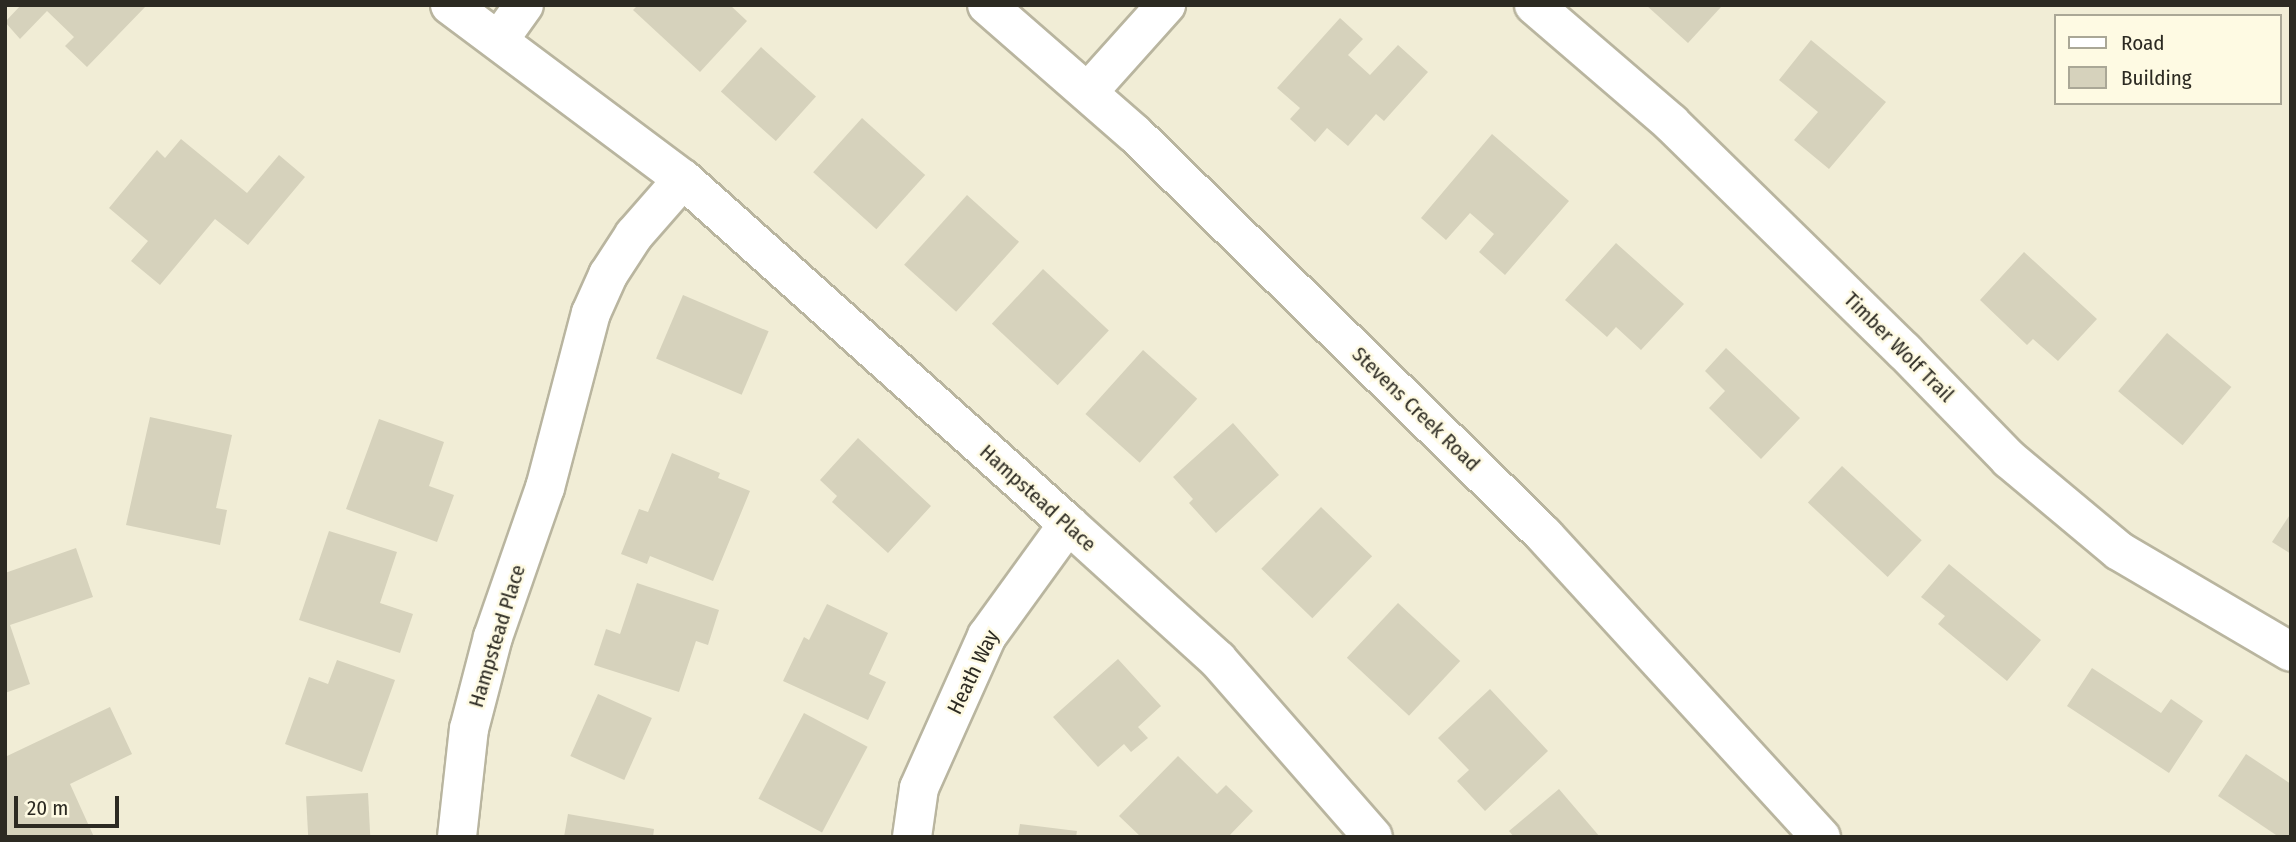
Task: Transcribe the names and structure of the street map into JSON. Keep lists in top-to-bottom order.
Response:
{
  "streets": {
    "street": [
      "Timber Wolf Trail",
      "Stevens Creek Road",
      "Hampstead Place",
      "Heath Way"
    ]
  },
  "crossings": [
    ["Hampstead Place", "Heath Way"]
  ],
  "legend": ["Road", "Building"],
  "scale_bar": "20 m"
}
